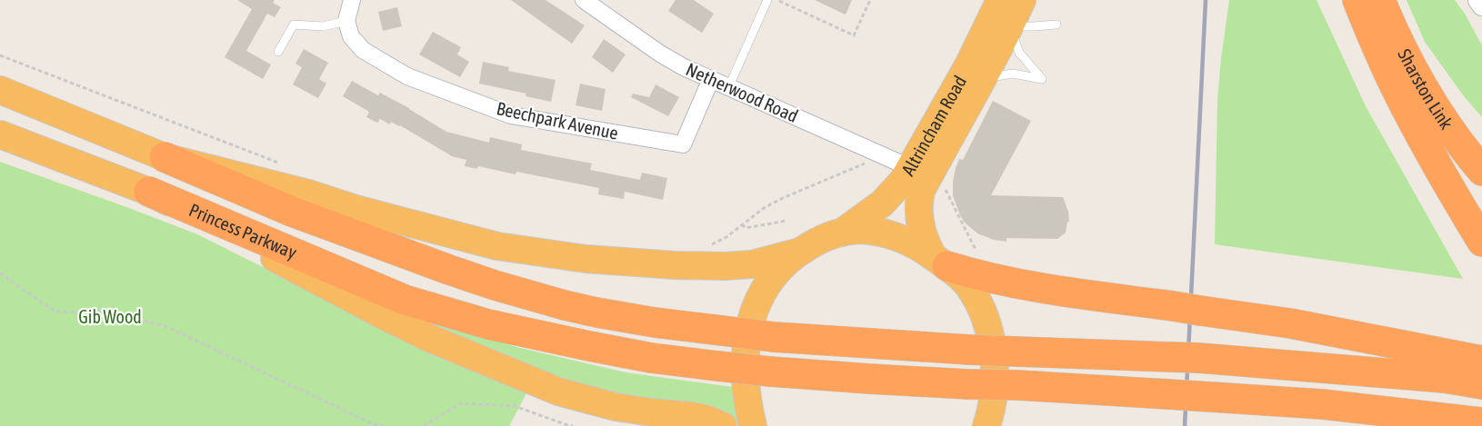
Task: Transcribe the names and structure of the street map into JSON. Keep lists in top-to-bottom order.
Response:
{
  "streets": {
    "highway": ["Sharston Link", "Altrincham Road", "Princess Parkway"],
    "street": ["Netherwood Road", "Beechpark Avenue"]
  },
  "crossings": [
    ["Netherwood Road", "Beechpark Avenue"],
    ["Netherwood Road", "Altrincham Road"]
  ],
  "parks": ["Gib Wood"]
}
